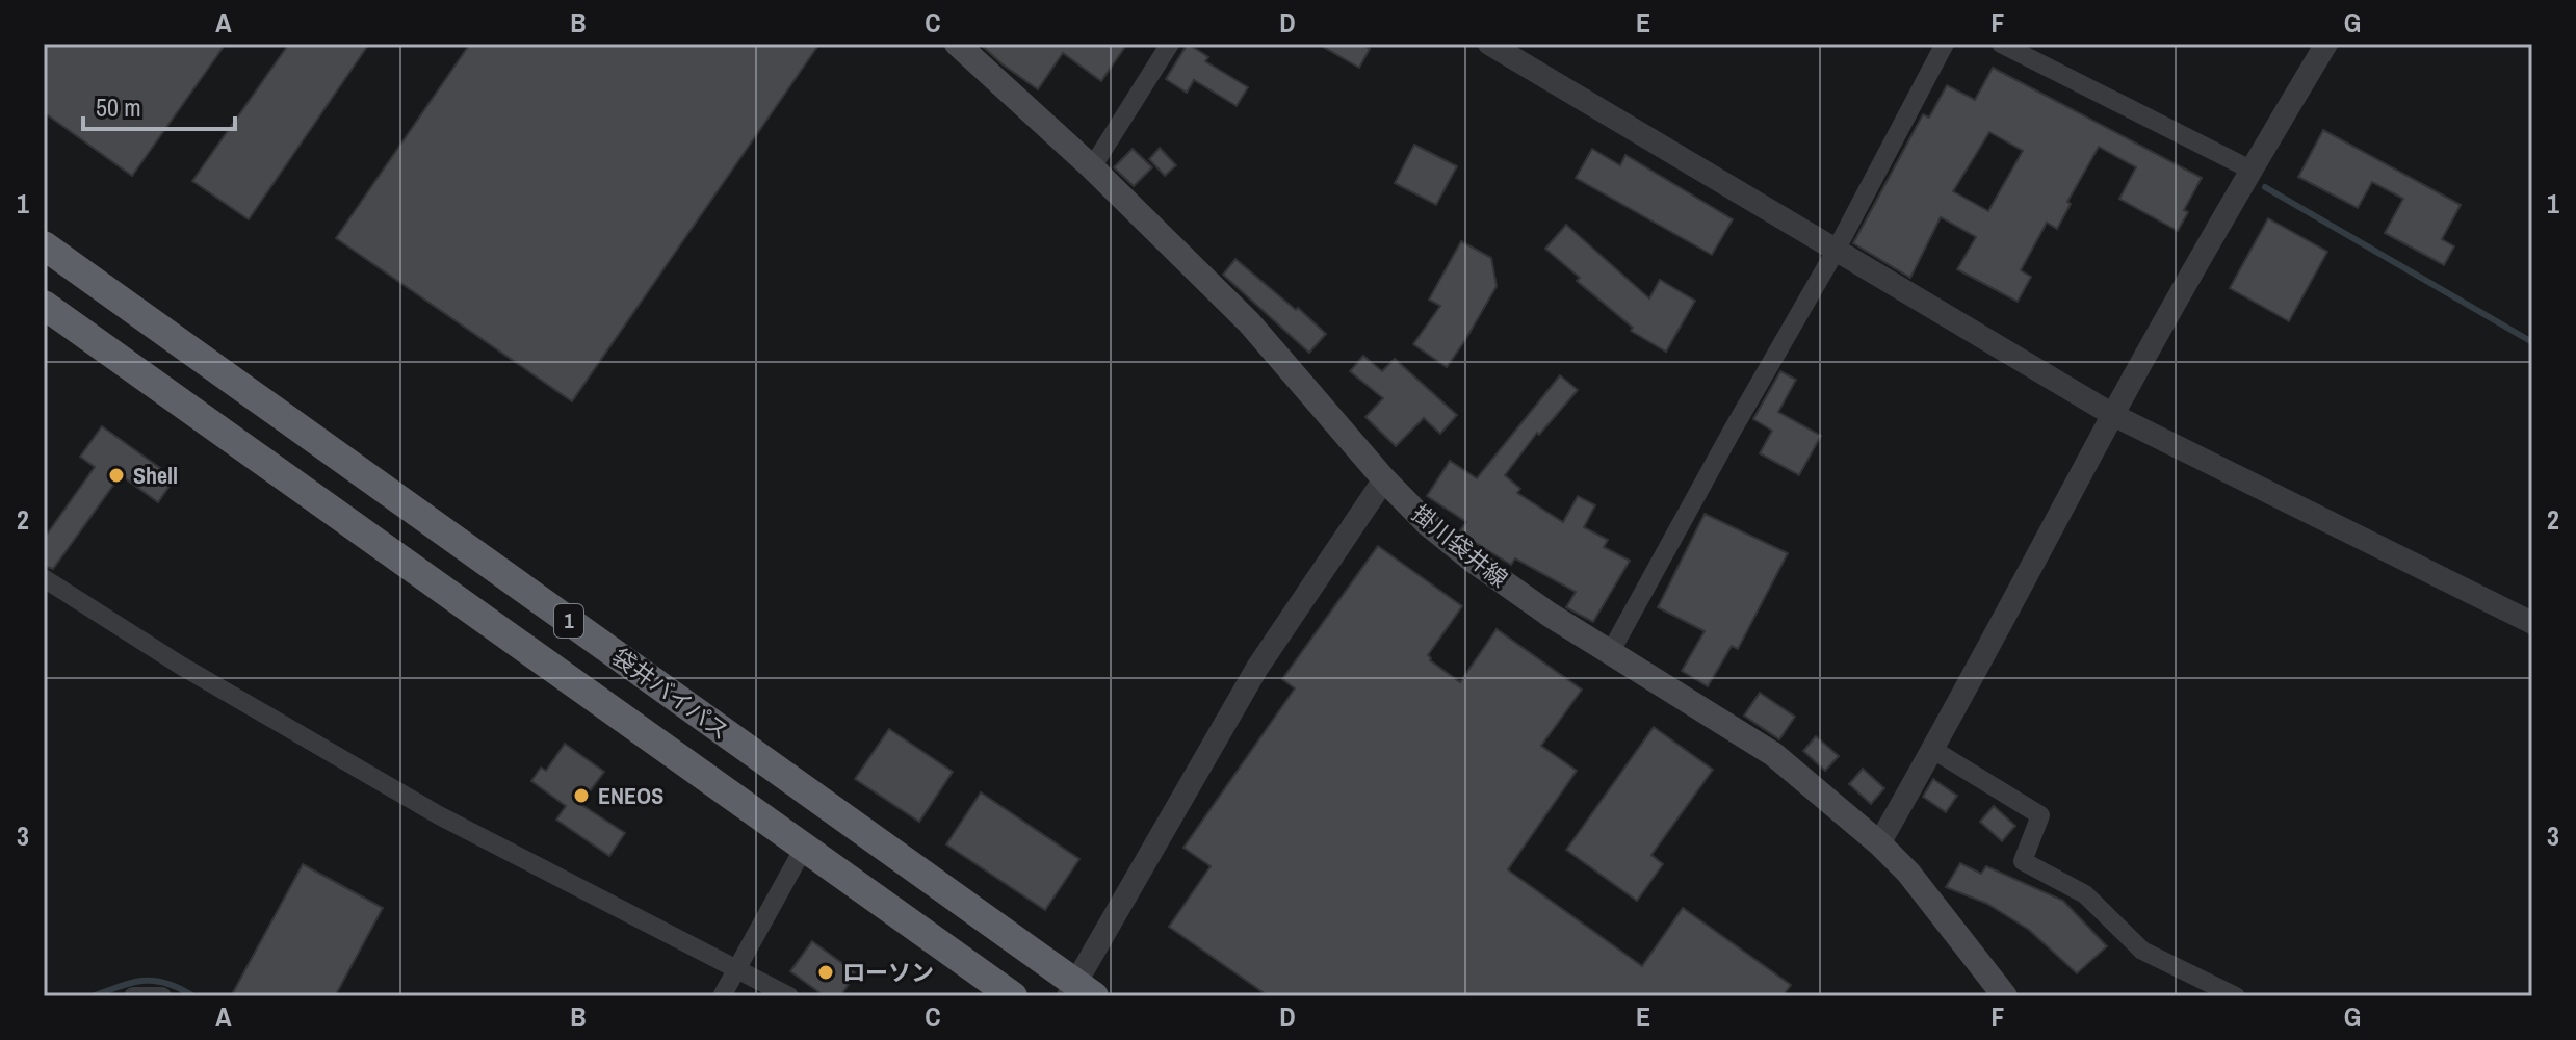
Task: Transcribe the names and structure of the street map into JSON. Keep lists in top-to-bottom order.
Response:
{
  "streets": {
    "highway": ["1", "袋井バイパス"],
    "main road": ["掛川袋井線"]
  },
  "places": ["Shell", "ENEOS", "ローソン"],
  "scale_bar": "50 m",
  "grid": {
    "columns": [
      "A",
      "B",
      "C",
      "D",
      "E",
      "F",
      "G"
    ],
    "rows": ["1", "2", "3"]
  }
}
